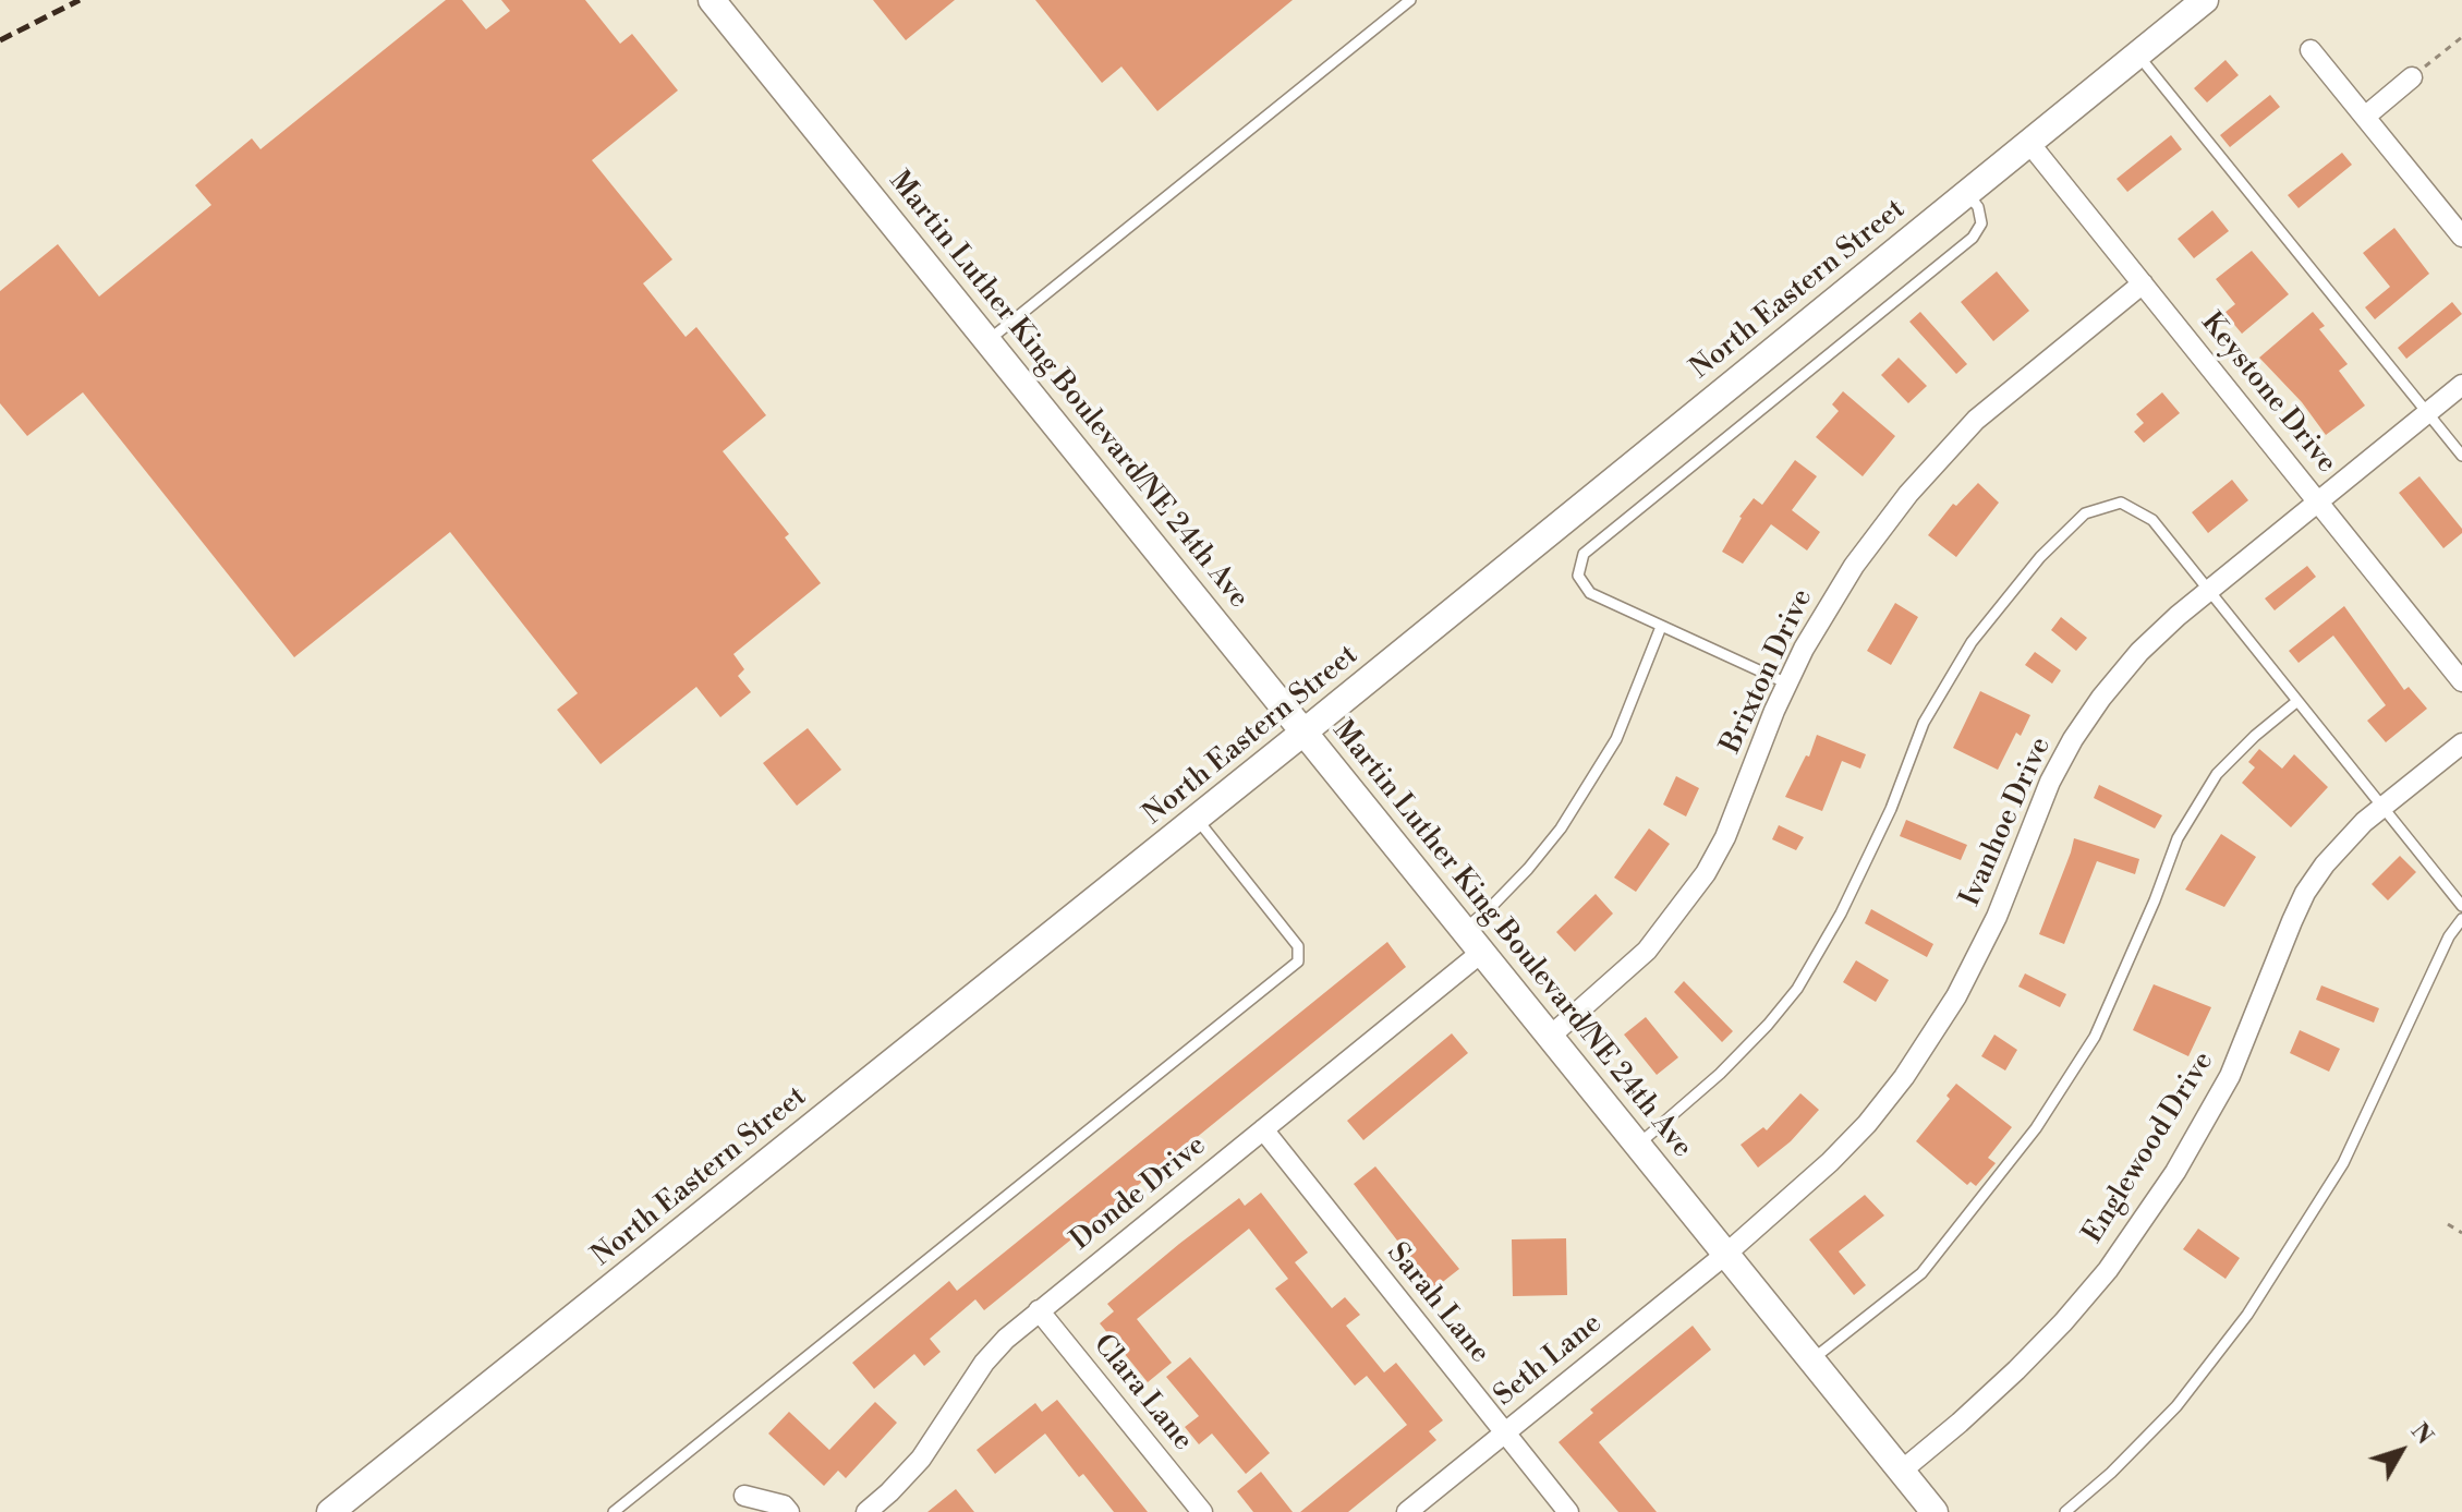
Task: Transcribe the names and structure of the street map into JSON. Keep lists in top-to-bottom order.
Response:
{
  "streets": {
    "main road": ["North Eastern Street", "Martin Luther King Boulevard/NE 24th Ave"],
    "street": [
      "Keystone Drive",
      "Brixton Drive",
      "Ivanhoe Drive",
      "Englewood Drive",
      "Donde Drive",
      "Sarah Lane",
      "Seth Lane",
      "Clara Lane"
    ]
  },
  "crossings": [
    ["North Eastern Street", "Martin Luther King Boulevard/NE 24th Ave"],
    ["North Eastern Street", "Keystone Drive"],
    ["Martin Luther King Boulevard/NE 24th Ave", "Brixton Drive"],
    ["Martin Luther King Boulevard/NE 24th Ave", "Ivanhoe Drive"],
    ["Martin Luther King Boulevard/NE 24th Ave", "Englewood Drive"],
    ["Martin Luther King Boulevard/NE 24th Ave", "Donde Drive"],
    ["Martin Luther King Boulevard/NE 24th Ave", "Seth Lane"],
    ["Keystone Drive", "Brixton Drive"],
    ["Keystone Drive", "Ivanhoe Drive"],
    ["Ivanhoe Drive", "Seth Lane"],
    ["Donde Drive", "Sarah Lane"],
    ["Donde Drive", "Clara Lane"],
    ["Sarah Lane", "Seth Lane"]
  ],
  "north": "top right"
}
